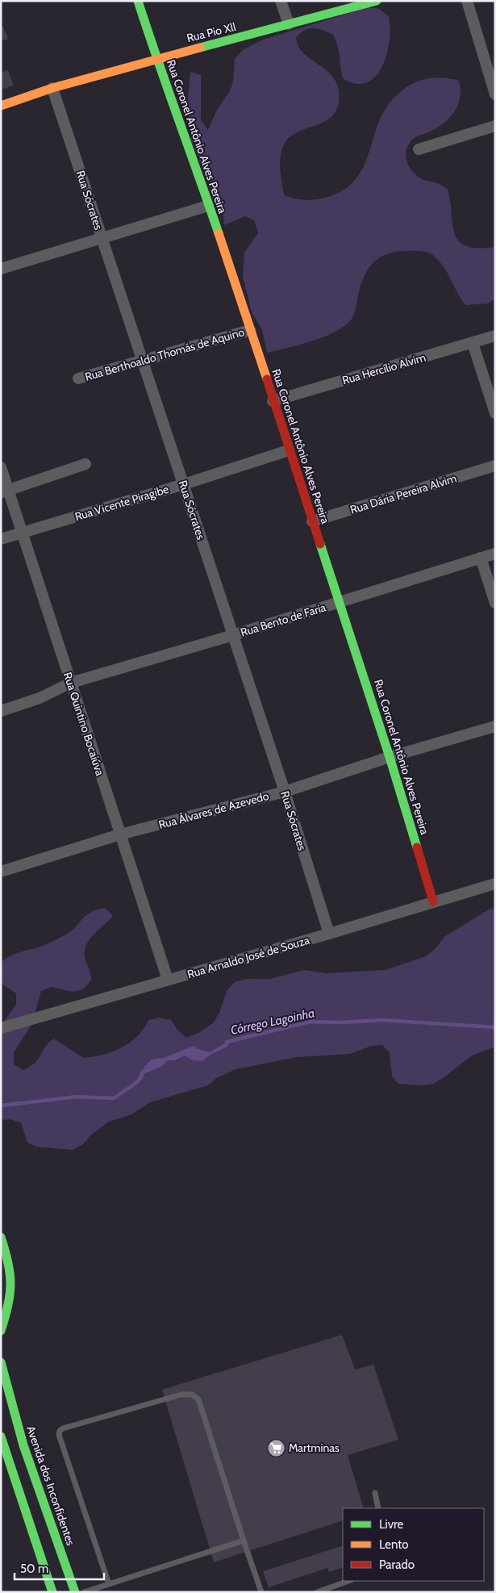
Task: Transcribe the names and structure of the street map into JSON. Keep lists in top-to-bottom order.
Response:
{
  "streets": {
    "street": [
      "Rua Pio Xll",
      "Rua Coronel Antônio Alves Pereira",
      "Rua Sócrates",
      "Rua Berthoaldo Thomás de Aquino",
      "Rua Hercílio Alvim",
      "Rua Dária Pereira Alvim",
      "Rua Vicente Piragibe",
      "Rua Bento de Faria",
      "Rua Quintino Bocaiúva",
      "Rua Álvares de Azevedo",
      "Rua Arnaldo José de Souza",
      "Avenida dos Inconfidentes"
    ]
  },
  "crossings": [
    ["Rua Pio Xll", "Rua Coronel Antônio Alves Pereira"],
    ["Rua Pio Xll", "Rua Sócrates"],
    ["Rua Coronel Antônio Alves Pereira", "Rua Berthoaldo Thomás de Aquino"],
    ["Rua Coronel Antônio Alves Pereira", "Rua Hercílio Alvim"],
    ["Rua Coronel Antônio Alves Pereira", "Rua Dária Pereira Alvim"],
    ["Rua Coronel Antônio Alves Pereira", "Rua Vicente Piragibe"],
    ["Rua Coronel Antônio Alves Pereira", "Rua Bento de Faria"],
    ["Rua Coronel Antônio Alves Pereira", "Rua Álvares de Azevedo"],
    ["Rua Coronel Antônio Alves Pereira", "Rua Arnaldo José de Souza"],
    ["Rua Sócrates", "Rua Berthoaldo Thomás de Aquino"],
    ["Rua Sócrates", "Rua Vicente Piragibe"],
    ["Rua Sócrates", "Rua Bento de Faria"],
    ["Rua Sócrates", "Rua Álvares de Azevedo"],
    ["Rua Sócrates", "Rua Arnaldo José de Souza"],
    ["Rua Vicente Piragibe", "Rua Quintino Bocaiúva"],
    ["Rua Bento de Faria", "Rua Quintino Bocaiúva"],
    ["Rua Quintino Bocaiúva", "Rua Álvares de Azevedo"],
    ["Rua Quintino Bocaiúva", "Rua Arnaldo José de Souza"]
  ],
  "water": ["Córrego Lagoinha"],
  "places": {
    "supermarket": ["Martminas"]
  },
  "legend": ["Livre", "Lento", "Parado"],
  "scale_bar": "50 m"
}
